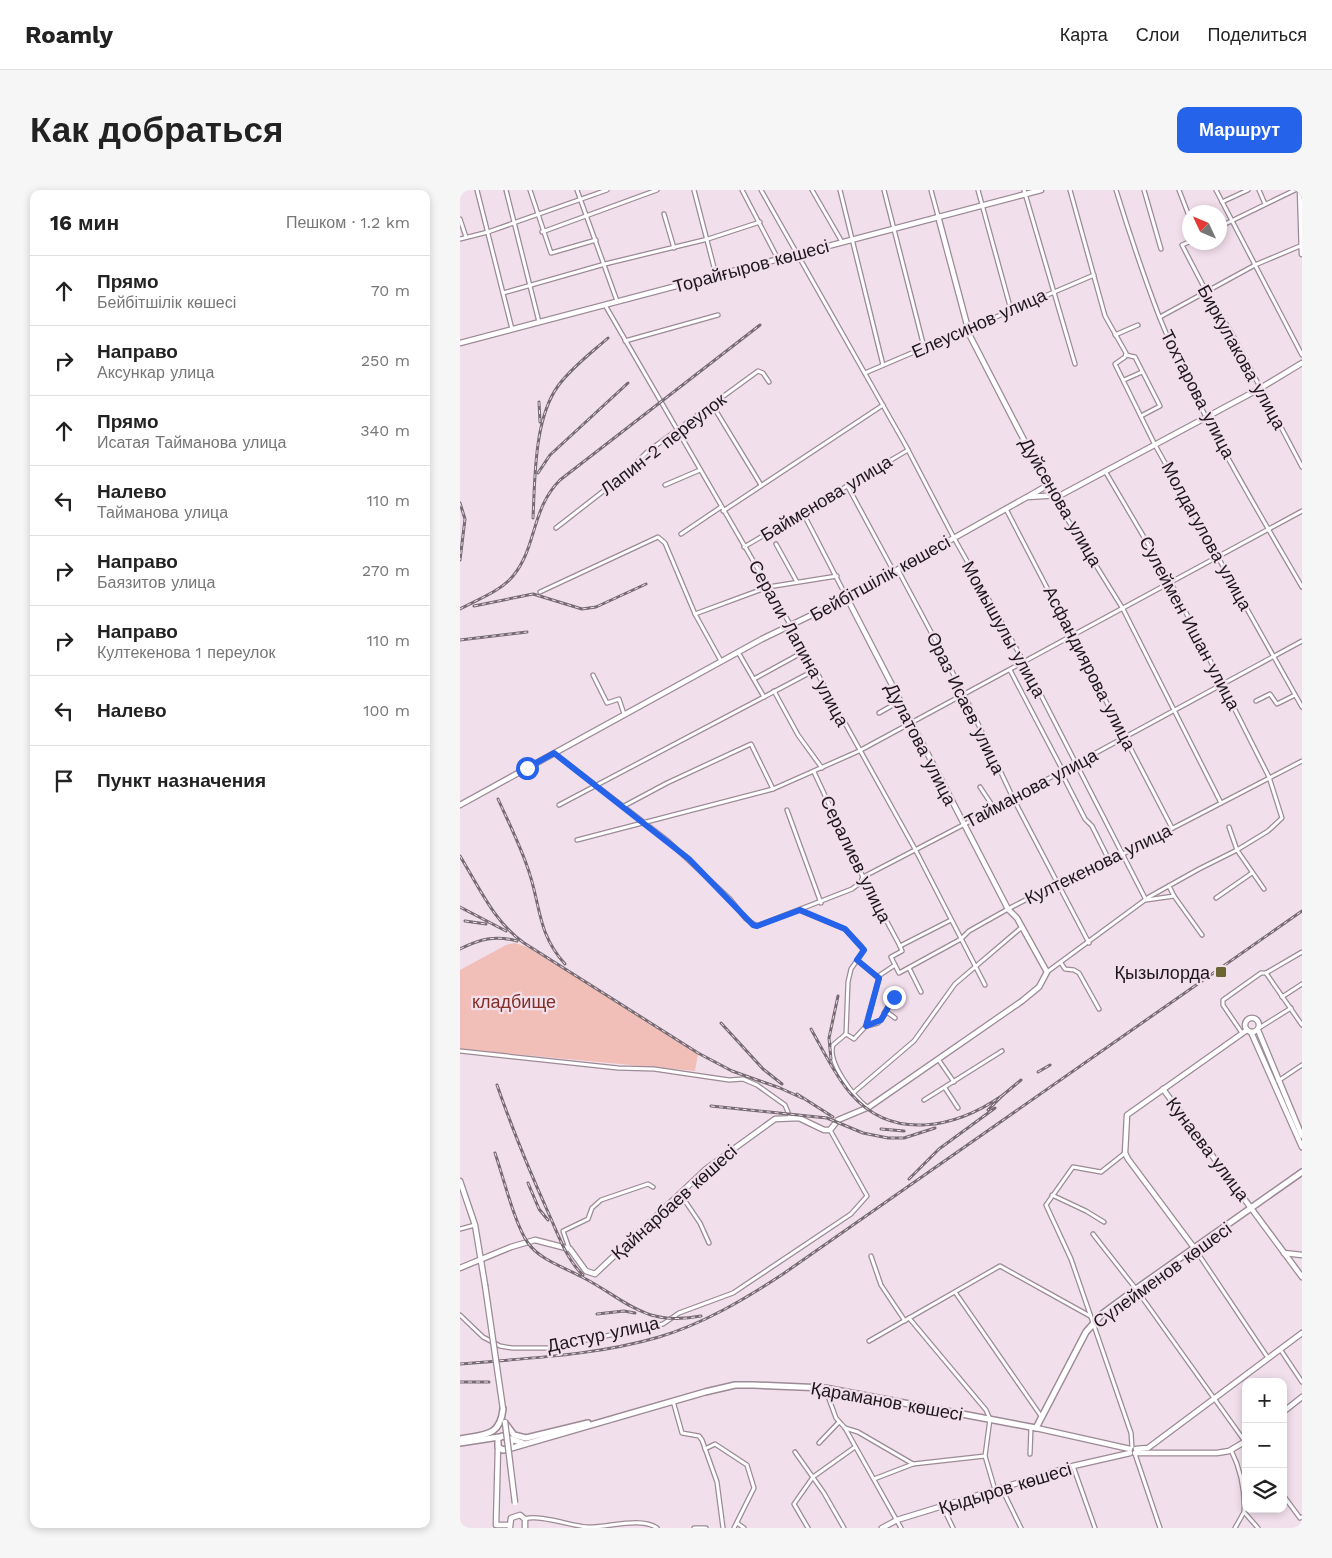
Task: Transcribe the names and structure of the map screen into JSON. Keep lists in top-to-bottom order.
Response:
{
  "streets": {
    "main road": ["Сүлейменов көшесі", "Қараманов көшесі"],
    "street": [
      "Торайғыров көшесі",
      "Елеусинов улица",
      "Биркулакова улица",
      "Тохтарова улица",
      "Лапин-2 переулок",
      "Байменова улица",
      "Дуйсенова улица",
      "Молдагулова улица",
      "Бейбітшілік көшесі",
      "Сулеймен Ишан улица",
      "Момышулы улица",
      "Серали Лапина улица",
      "Асфандиярова улица",
      "Ораз Исаев улица",
      "Дулатова улица",
      "Тайманова улица",
      "Сералиев улица",
      "Култекенова улица",
      "Кунаева улица",
      "Қайнарбаев көшесі",
      "Дастур улица",
      "Қыдыров көшесі"
    ]
  },
  "crossings": [
    ["Торайғыров көшесі", "Дуйсенова улица"],
    ["Торайғыров көшесі", "Момышулы улица"],
    ["Торайғыров көшесі", "Серали Лапина улица"],
    ["Елеусинов улица", "Дуйсенова улица"],
    ["Елеусинов улица", "Момышулы улица"],
    ["Биркулакова улица", "Бейбітшілік көшесі"],
    ["Тохтарова улица", "Бейбітшілік көшесі"],
    ["Лапин-2 переулок", "Серали Лапина улица"],
    ["Байменова улица", "Момышулы улица"],
    ["Байменова улица", "Серали Лапина улица"],
    ["Байменова улица", "Ораз Исаев улица"],
    ["Байменова улица", "Дулатова улица"],
    ["Дуйсенова улица", "Бейбітшілік көшесі"],
    ["Дуйсенова улица", "Тайманова улица"],
    ["Дуйсенова улица", "Култекенова улица"],
    ["Молдагулова улица", "Бейбітшілік көшесі"],
    ["Молдагулова улица", "Тайманова улица"],
    ["Бейбітшілік көшесі", "Сулеймен Ишан улица"],
    ["Бейбітшілік көшесі", "Момышулы улица"],
    ["Бейбітшілік көшесі", "Серали Лапина улица"],
    ["Бейбітшілік көшесі", "Асфандиярова улица"],
    ["Бейбітшілік көшесі", "Ораз Исаев улица"],
    ["Бейбітшілік көшесі", "Дулатова улица"],
    ["Сулеймен Ишан улица", "Тайманова улица"],
    ["Сулеймен Ишан улица", "Култекенова улица"],
    ["Момышулы улица", "Тайманова улица"],
    ["Момышулы улица", "Култекенова улица"],
    ["Серали Лапина улица", "Тайманова улица"],
    ["Серали Лапина улица", "Култекенова улица"],
    ["Асфандиярова улица", "Тайманова улица"],
    ["Асфандиярова улица", "Култекенова улица"],
    ["Ораз Исаев улица", "Тайманова улица"],
    ["Ораз Исаев улица", "Култекенова улица"],
    ["Дулатова улица", "Тайманова улица"],
    ["Дулатова улица", "Култекенова улица"],
    ["Тайманова улица", "Сералиев улица"],
    ["Кунаева улица", "Сүлейменов көшесі"],
    ["Сүлейменов көшесі", "Қараманов көшесі"],
    ["Қараманов көшесі", "Қыдыров көшесі"]
  ],
  "parks": ["кладбище"],
  "places": {
    "transit": ["Қызылорда"]
  },
  "north": "top left",
  "page": {
    "header": "Roamly",
    "nav": ["Карта", "Слои", "Поделиться"],
    "buttons": "Маршрут",
    "title": "Как добраться",
    "heading": ["16 мин", "Пешком · 1.2 km"],
    "list": [
      ["Прямо", "Бейбітшілік көшесі", "70 m"],
      ["Направо", "Аксункар улица", "250 m"],
      ["Прямо", "Исатая Тайманова улица", "340 m"],
      ["Налево", "Тайманова улица", "110 m"],
      ["Направо", "Баязитов улица", "270 m"],
      ["Направо", "Култекенова 1 переулок", "110 m"],
      ["Налево", "100 m"],
      "Пункт назначения"
    ],
    "map_buttons": ["+", "−"]
  }
}
